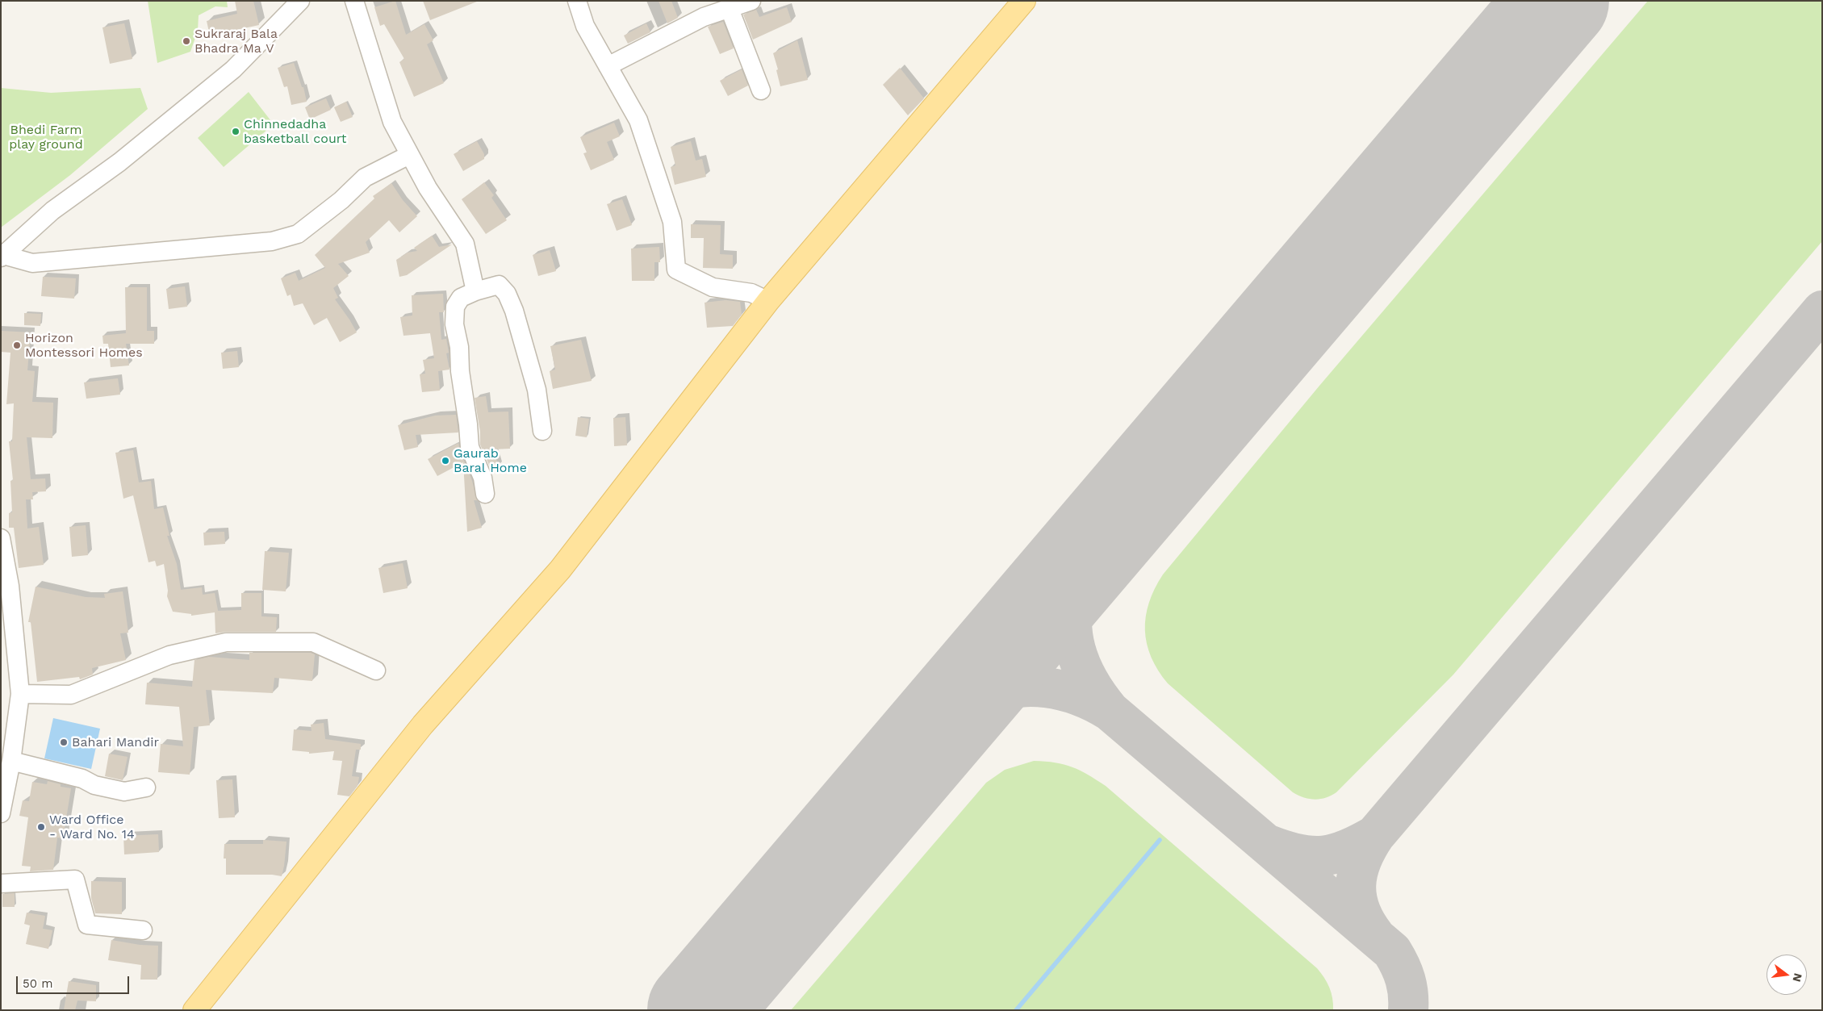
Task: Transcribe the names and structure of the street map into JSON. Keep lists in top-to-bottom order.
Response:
{
  "parks": ["Bhedi Farm play ground"],
  "places": [
    "Sukraraj Bala Bhadra Ma V",
    "Chinnedadha basketball court",
    "Horizon Montessori Homes",
    "Gaurab Baral Home",
    "Bahari Mandir",
    "Ward Office - Ward No. 14"
  ],
  "scale_bar": "50 m",
  "north": "right"
}
